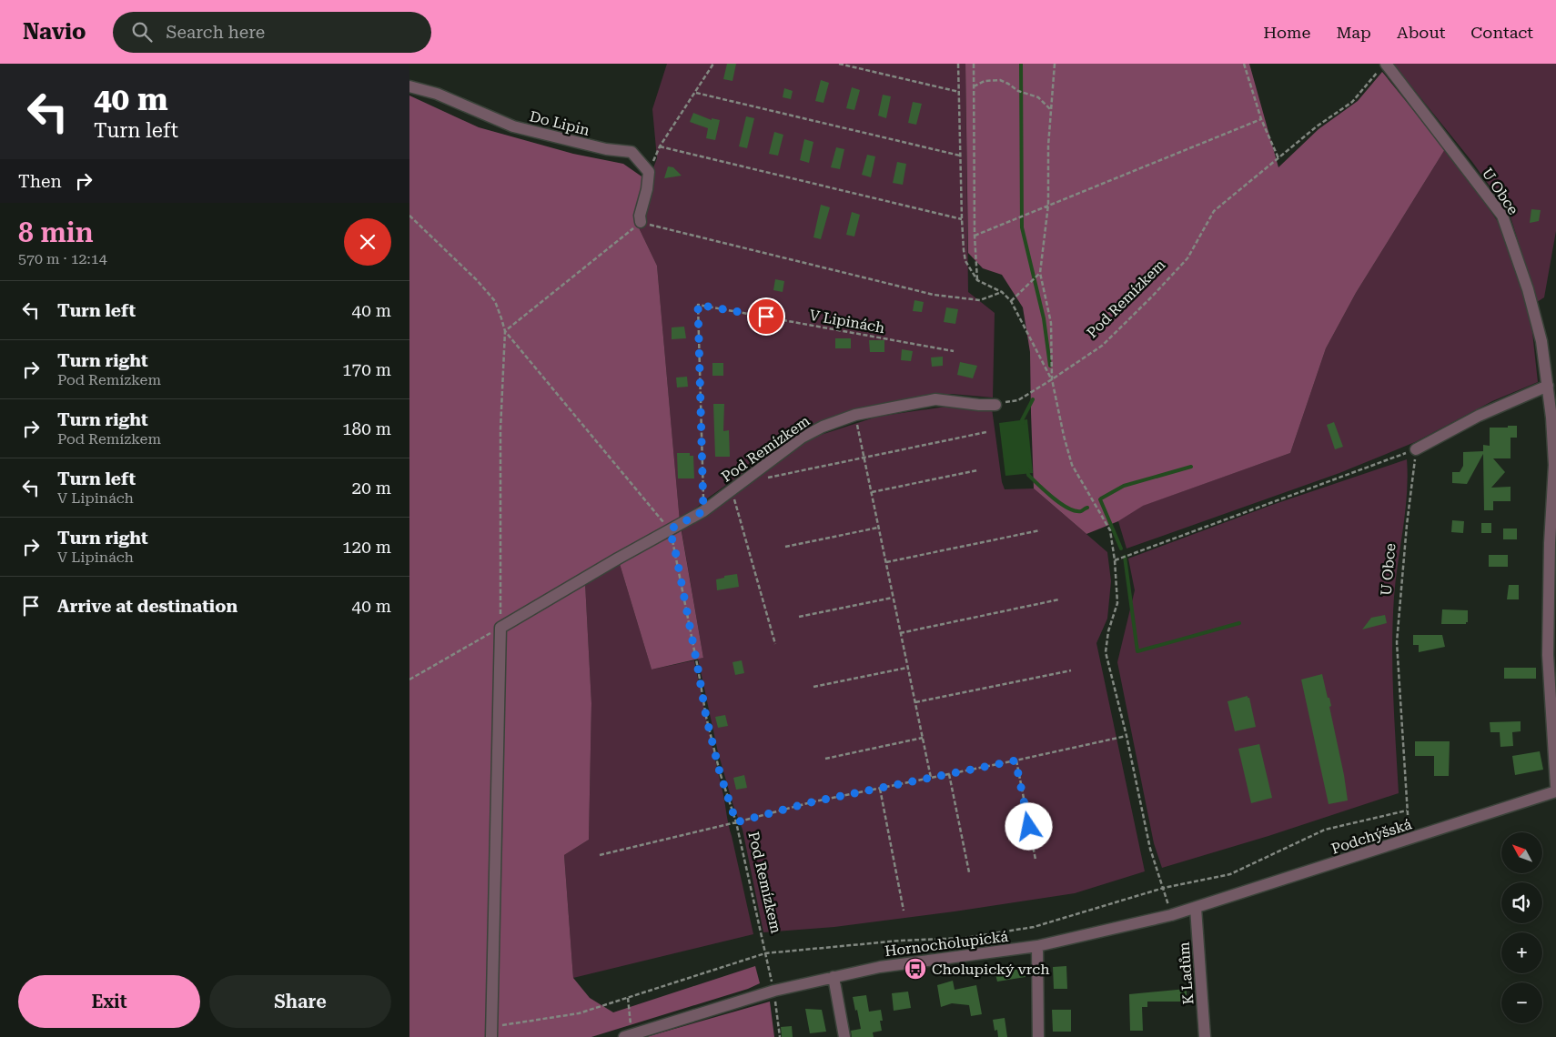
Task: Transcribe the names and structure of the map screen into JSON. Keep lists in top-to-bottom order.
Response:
{
  "streets": {
    "street": [
      "Do Lipin",
      "U Obce",
      "Pod Remízkem",
      "Podchýšská",
      "Hornocholupická",
      "K Ladům"
    ],
    "path": ["V Lipinách"]
  },
  "crossings": [
    ["U Obce", "Pod Remízkem"],
    ["U Obce", "Podchýšská"],
    ["Pod Remízkem", "V Lipinách"],
    ["Pod Remízkem", "Hornocholupická"],
    ["Podchýšská", "Hornocholupická"],
    ["Podchýšská", "K Ladům"],
    ["Hornocholupická", "K Ladům"]
  ],
  "places": {
    "bus stop": ["Cholupický vrch"]
  },
  "north": "top left",
  "page": {
    "header": "Navio",
    "search": "Search here",
    "nav": [
      "Home",
      "Map",
      "About",
      "Contact"
    ],
    "turn": ["40 m", "Turn left"],
    "then": "Then",
    "heading": ["8 min", "570 m · 12:14"],
    "list": [
      {
        "name": "Turn left",
        "value": "40 m"
      },
      {
        "name": "Turn right",
        "note": "Pod Remízkem",
        "value": "170 m"
      },
      {
        "name": "Turn right",
        "note": "Pod Remízkem",
        "value": "180 m"
      },
      {
        "name": "Turn left",
        "note": "V Lipinách",
        "value": "20 m"
      },
      {
        "name": "Turn right",
        "note": "V Lipinách",
        "value": "120 m"
      },
      {
        "name": "Arrive at destination",
        "value": "40 m"
      }
    ],
    "map_buttons": ["+", "−"],
    "buttons": ["Exit", "Share"]
  }
}
